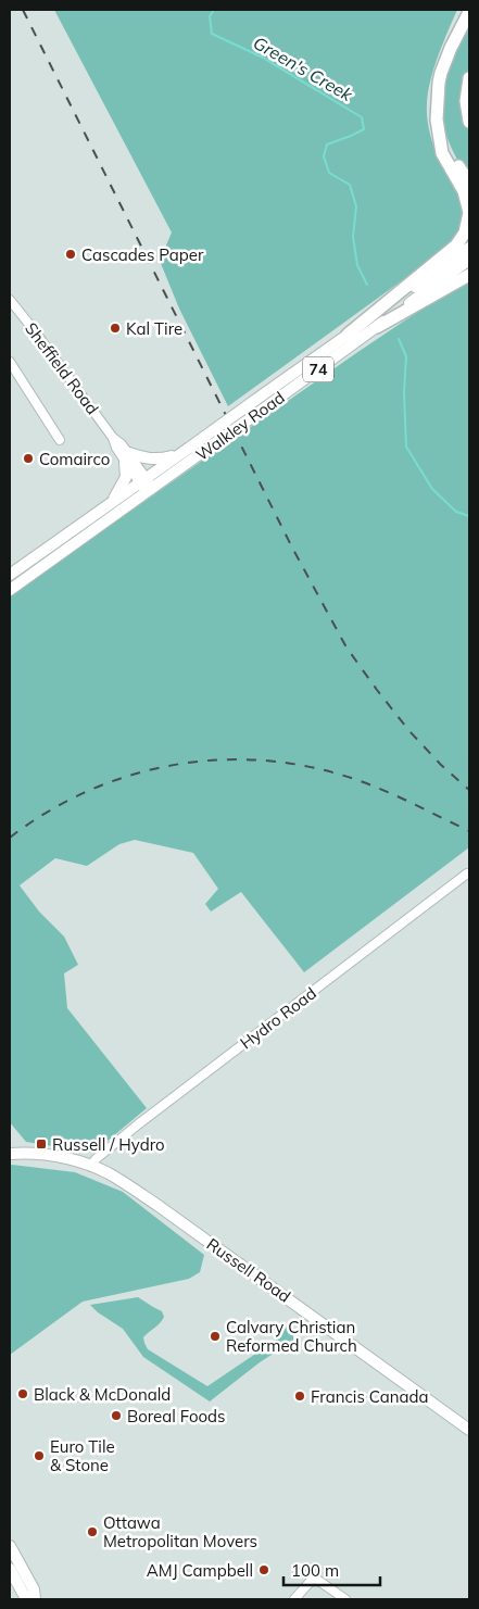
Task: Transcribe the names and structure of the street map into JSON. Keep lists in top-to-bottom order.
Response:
{
  "streets": {
    "main road": ["74", "Walkley Road", "Russell Road"],
    "street": ["Sheffield Road", "Hydro Road"]
  },
  "crossings": [
    ["Sheffield Road", "Walkley Road"],
    ["Hydro Road", "Russell Road"]
  ],
  "water": ["Green's Creek"],
  "places": {
    "other": [
      "Cascades Paper",
      "Kal Tire",
      "Comairco",
      "Calvary Christian Reformed Church",
      "Black & McDonald",
      "Francis Canada",
      "Boreal Foods",
      "Euro Tile & Stone",
      "Ottawa Metropolitan Movers",
      "AMJ Campbell"
    ],
    "transit": ["Russell / Hydro"]
  },
  "scale_bar": "100 m"
}
